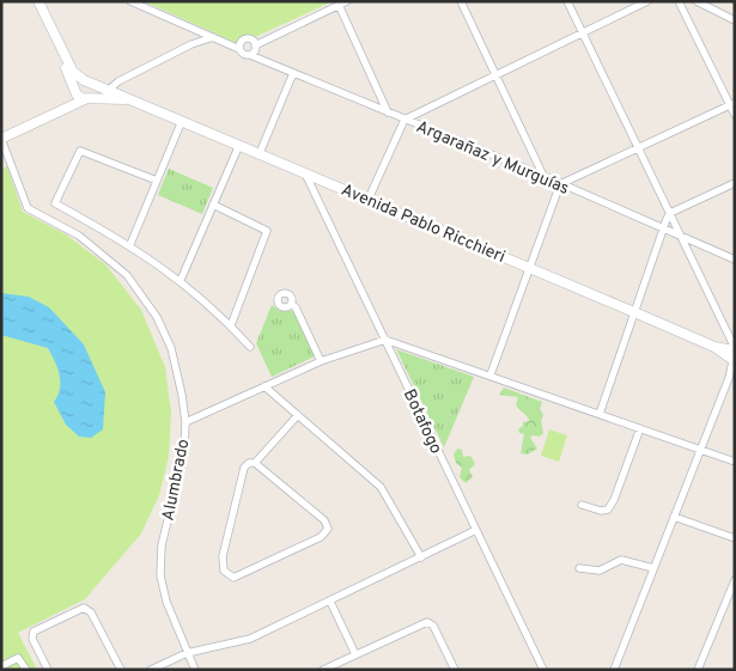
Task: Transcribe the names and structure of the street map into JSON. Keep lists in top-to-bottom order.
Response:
{
  "streets": {
    "main road": ["Avenida Pablo Ricchieri"],
    "street": ["Argarañaz y Murguías", "Botafogo", "Alumbrado"]
  },
  "crossings": [
    ["Avenida Pablo Ricchieri", "Botafogo"]
  ]
}
